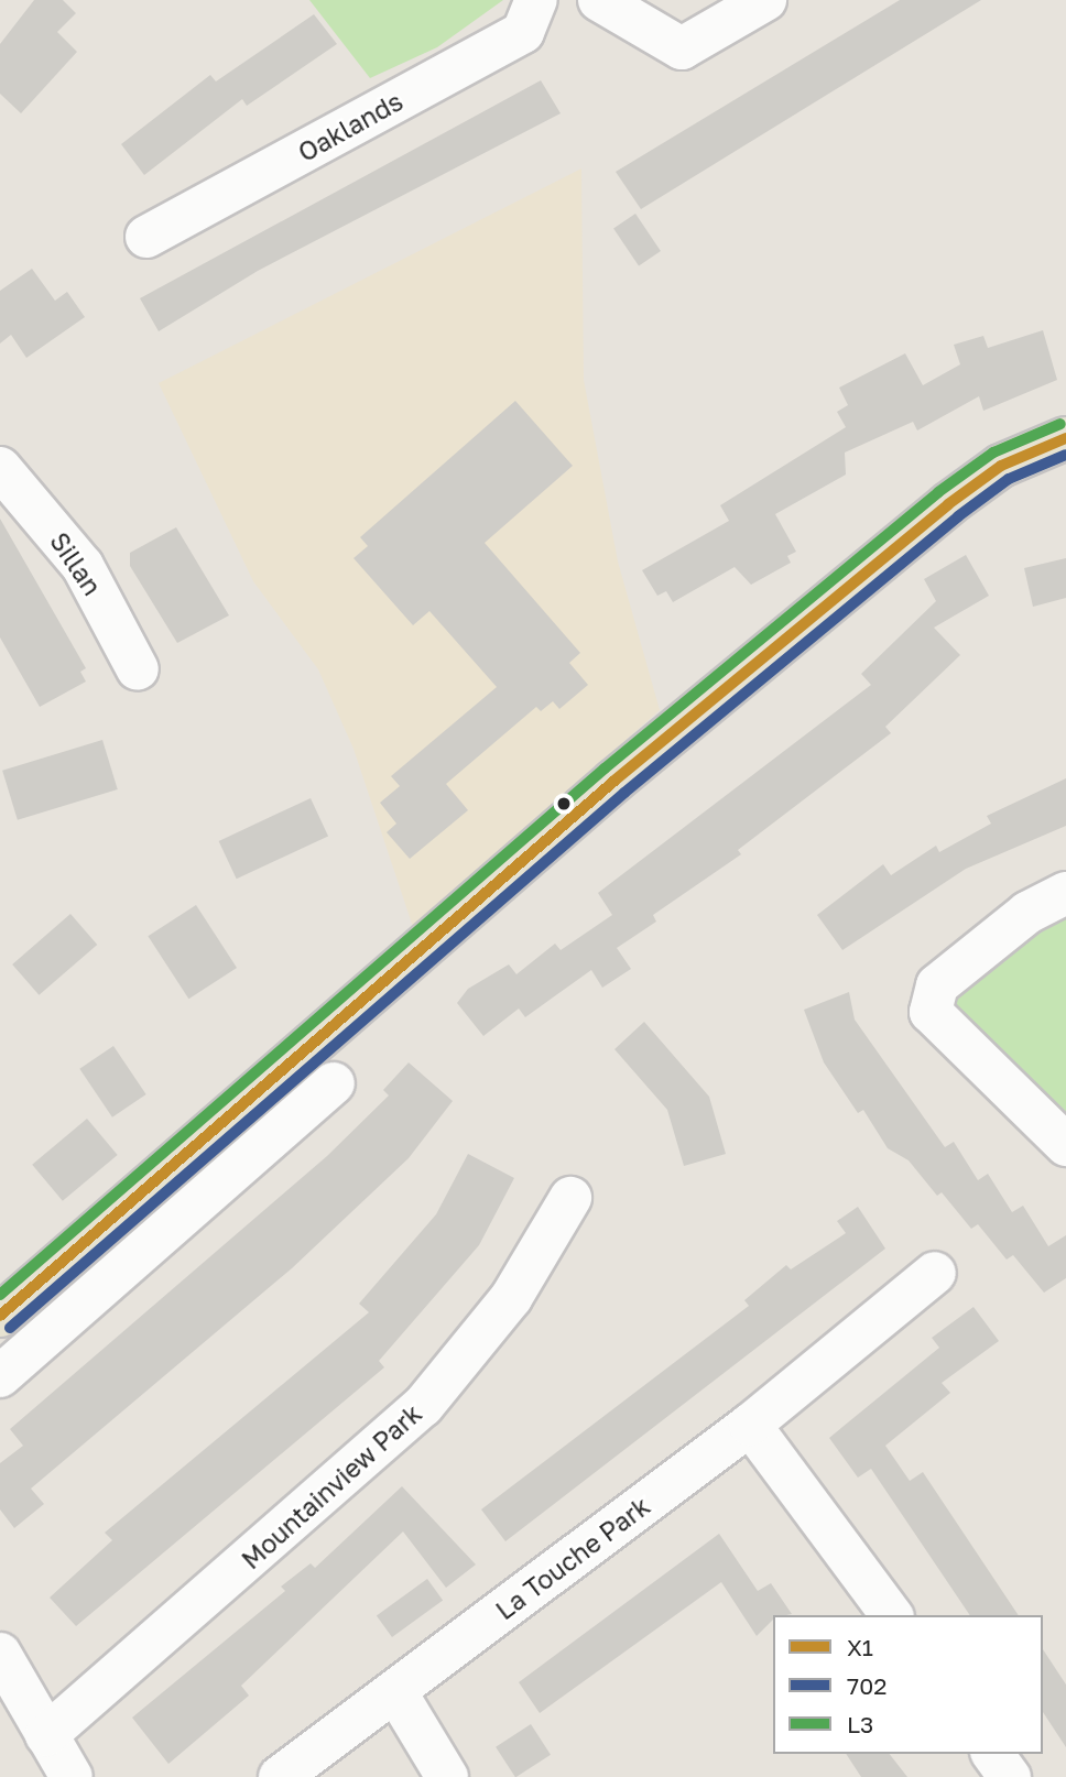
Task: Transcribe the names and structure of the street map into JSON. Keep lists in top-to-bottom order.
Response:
{
  "streets": {
    "street": [
      "Oaklands",
      "Sillan",
      "Mountainview Park",
      "La Touche Park"
    ]
  },
  "lines": ["transit line L3", "transit line X1", "transit line 702"],
  "legend": ["X1", "702", "L3"]
}
